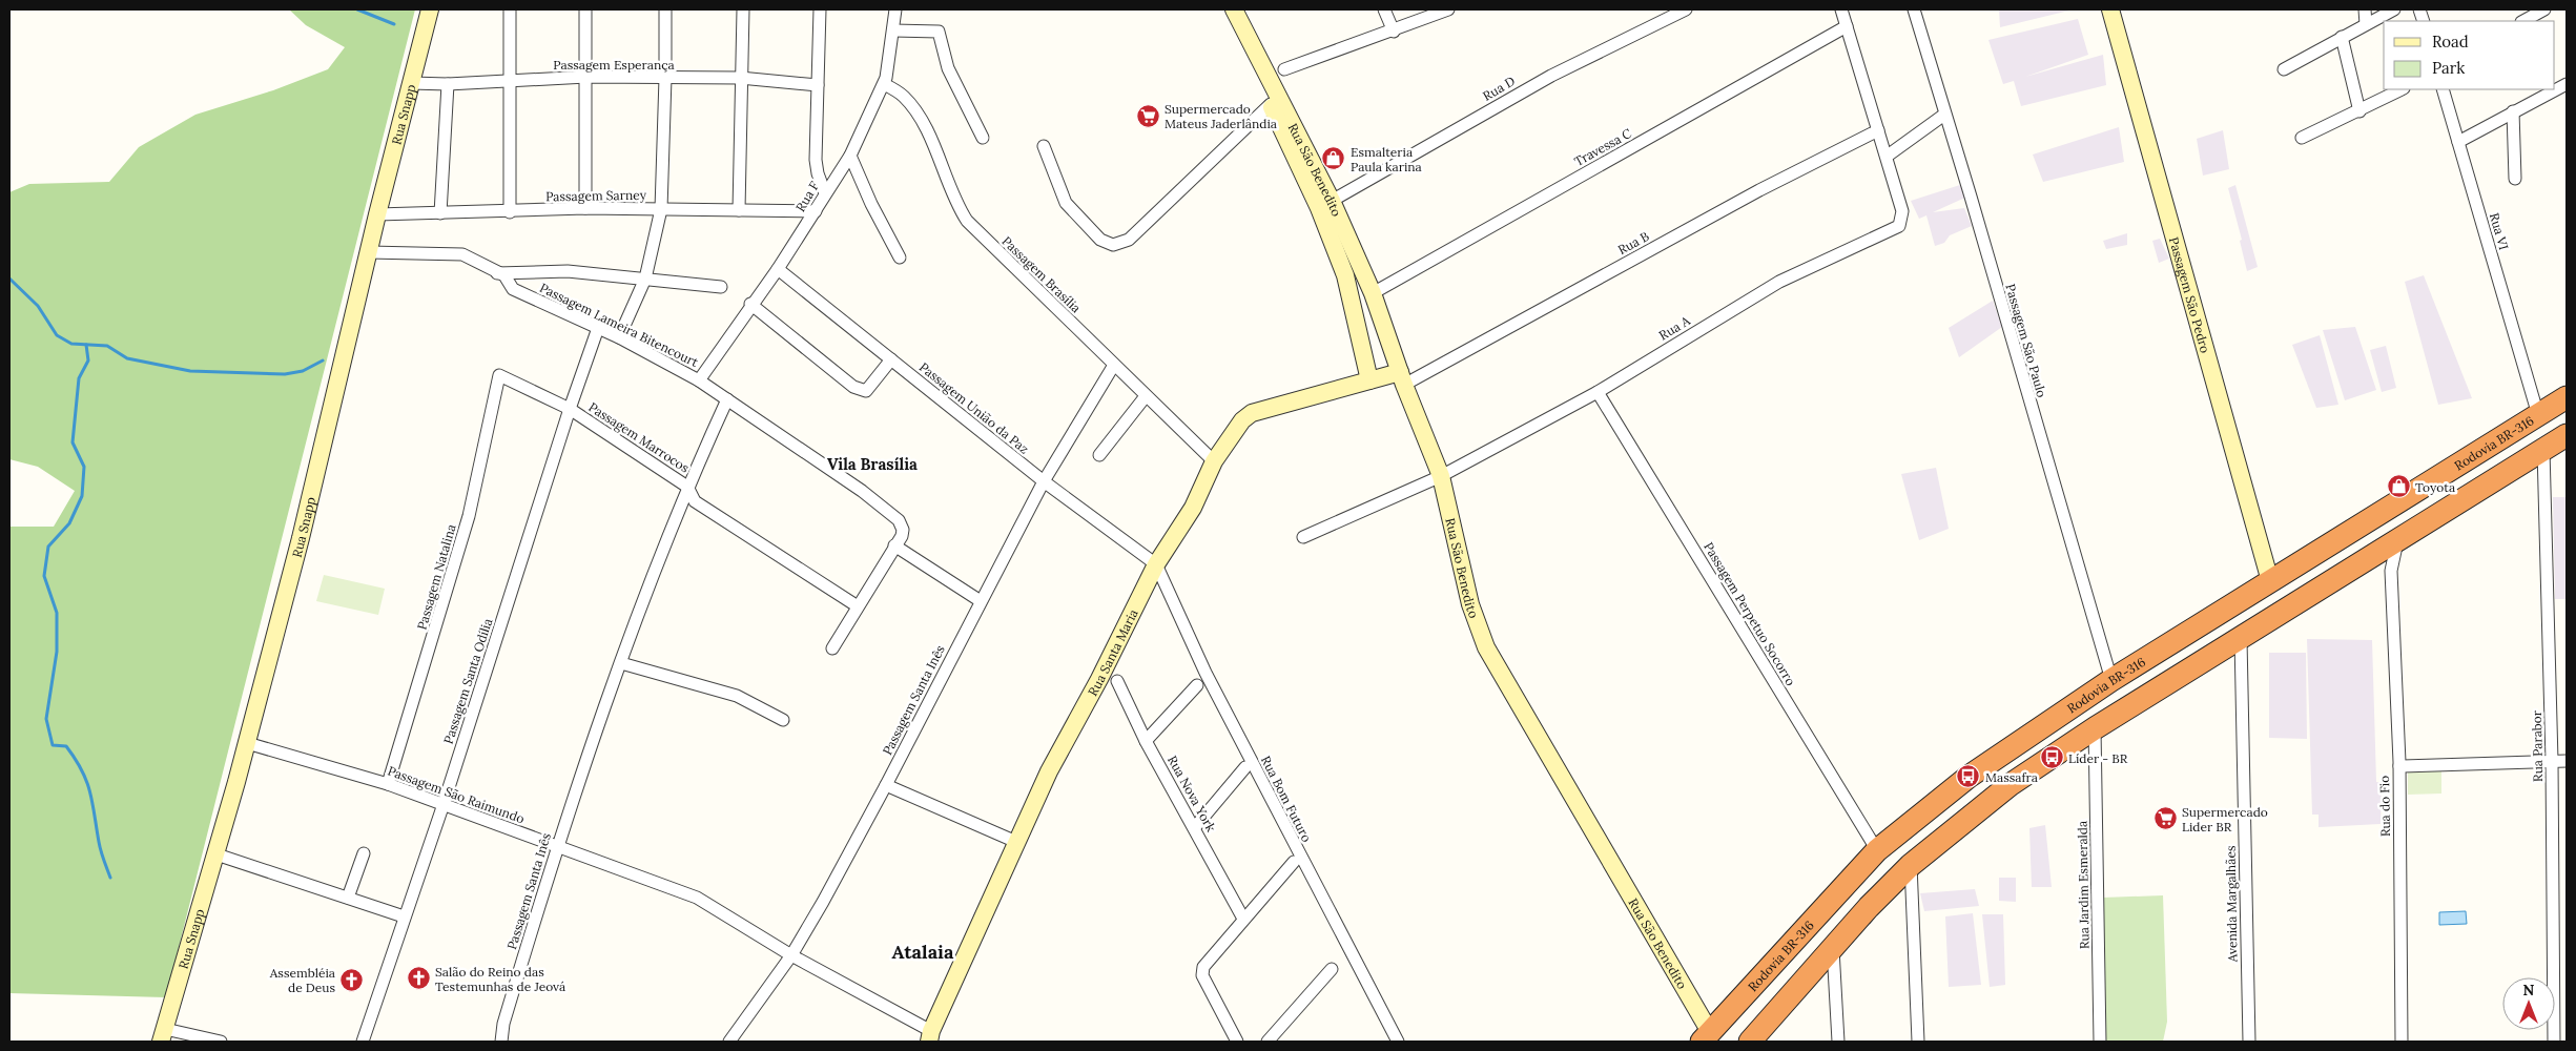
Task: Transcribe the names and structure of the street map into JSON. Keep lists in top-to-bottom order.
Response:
{
  "streets": {
    "highway": ["Rodovia BR-316"],
    "street": [
      "Passagem Esperança",
      "Rua D",
      "Rua Snapp",
      "Travessa C",
      "Rua São Benedito",
      "Passagem Sarney",
      "Rua F",
      "Rua VI",
      "Rua B",
      "Passagem Brasília",
      "Passagem São Pedro",
      "Passagem Lameira Bitencourt",
      "Rua A",
      "Passagem São Paulo",
      "Passagem União da Paz",
      "Passagem Marrocos",
      "Passagem Natalina",
      "Passagem Perpetuo Socorro",
      "Rua Santa Maria",
      "Passagem Santa Odília",
      "Passagem Santa Inês",
      "Rua Parabor",
      "Rua Nova York",
      "Passagem São Raimundo",
      "Rua Bom Futuro",
      "Rua do Fio",
      "Rua Jardim Esmeralda",
      "Avenida Margalhães"
    ]
  },
  "crossings": [
    ["Passagem Esperança", "Rua Snapp"],
    ["Rua D", "Rua São Benedito"],
    ["Rua Snapp", "Passagem Sarney"],
    ["Rua Snapp", "Passagem Lameira Bitencourt"],
    ["Rua Snapp", "Passagem São Raimundo"],
    ["Travessa C", "Rua São Benedito"],
    ["Travessa C", "Rua A"],
    ["Rua São Benedito", "Rua B"],
    ["Rua São Benedito", "Rua A"],
    ["Rua São Benedito", "Rodovia BR-316"],
    ["Rua São Benedito", "Rua Santa Maria"],
    ["Passagem Sarney", "Rua F"],
    ["Rua F", "Passagem Brasília"],
    ["Rua F", "Passagem Lameira Bitencourt"],
    ["Rua F", "Passagem União da Paz"],
    ["Rua VI", "Rodovia BR-316"],
    ["Rua B", "Rua A"],
    ["Rua B", "Rua Santa Maria"],
    ["Passagem Brasília", "Rua Santa Maria"],
    ["Passagem Brasília", "Passagem Santa Inês"],
    ["Passagem São Pedro", "Rodovia BR-316"],
    ["Passagem Lameira Bitencourt", "Passagem Santa Odília"],
    ["Passagem Lameira Bitencourt", "Passagem Santa Inês"],
    ["Rua A", "Passagem Perpetuo Socorro"],
    ["Passagem São Paulo", "Rodovia BR-316"],
    ["Passagem União da Paz", "Rua Santa Maria"],
    ["Passagem União da Paz", "Passagem Santa Inês"],
    ["Passagem União da Paz", "Rua Bom Futuro"],
    ["Passagem Marrocos", "Passagem Natalina"],
    ["Passagem Marrocos", "Passagem Santa Odília"],
    ["Passagem Marrocos", "Passagem Santa Inês"],
    ["Rodovia BR-316", "Passagem Perpetuo Socorro"],
    ["Passagem Natalina", "Passagem São Raimundo"],
    ["Rua Santa Maria", "Passagem São Raimundo"],
    ["Rua Santa Maria", "Rua Bom Futuro"],
    ["Passagem Santa Odília", "Passagem São Raimundo"],
    ["Passagem Santa Inês", "Passagem São Raimundo"]
  ],
  "districts": ["Vila Brasília", "Atalaia"],
  "places": {
    "supermarket": ["Supermercado Mateus Jaderlândia", "Supermercado Lider BR"],
    "shop": ["Esmalteria Paula karina", "Toyota"],
    "bus stop": ["Líder - BR", "Massafra"],
    "church": ["Salão do Reino das Testemunhas de Jeová", "Assembléia de Deus"]
  },
  "legend": ["Road", "Park"],
  "north": "top"
}
